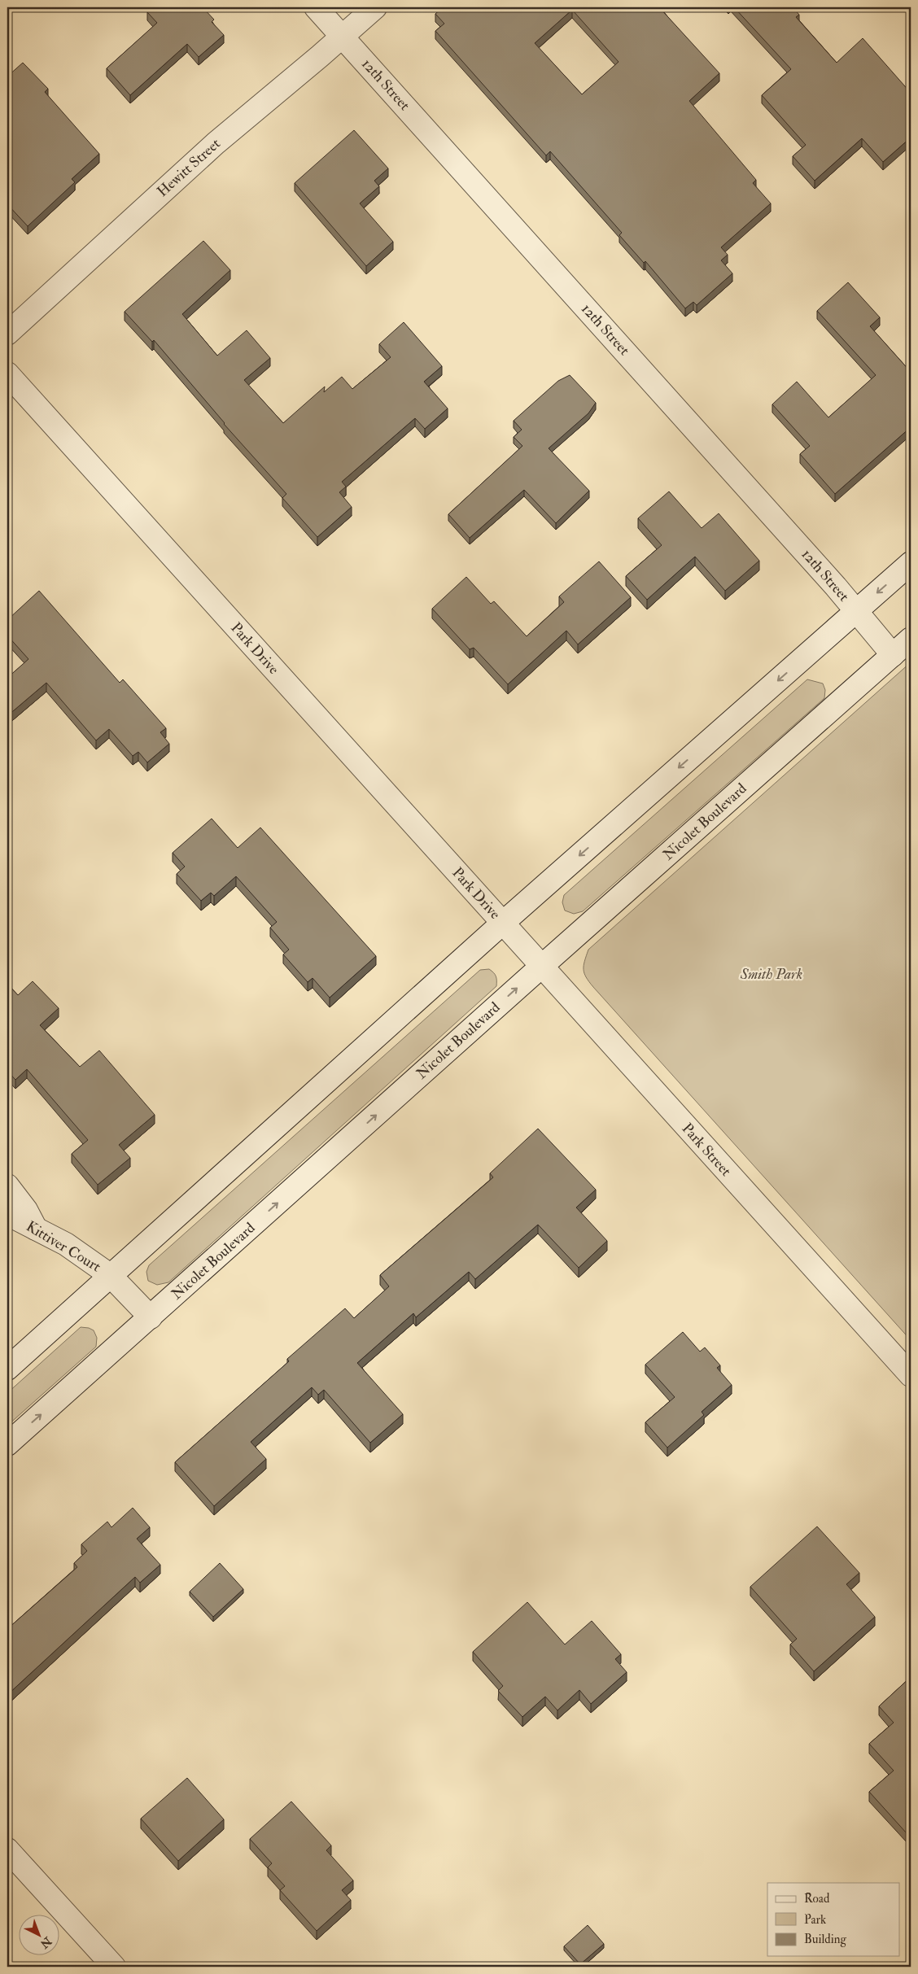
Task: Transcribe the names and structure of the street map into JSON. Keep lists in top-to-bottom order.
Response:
{
  "streets": {
    "street": [
      "12th Street",
      "Hewitt Street",
      "Park Drive",
      "Nicolet Boulevard",
      "Park Street",
      "Kittiver Court"
    ]
  },
  "crossings": [
    ["12th Street", "Hewitt Street"],
    ["12th Street", "Nicolet Boulevard"],
    ["Park Drive", "Park Street"],
    ["Nicolet Boulevard", "Park Street"],
    ["Nicolet Boulevard", "Kittiver Court"]
  ],
  "parks": ["Smith Park"],
  "legend": ["Road", "Park", "Building"],
  "north": "bottom right"
}
